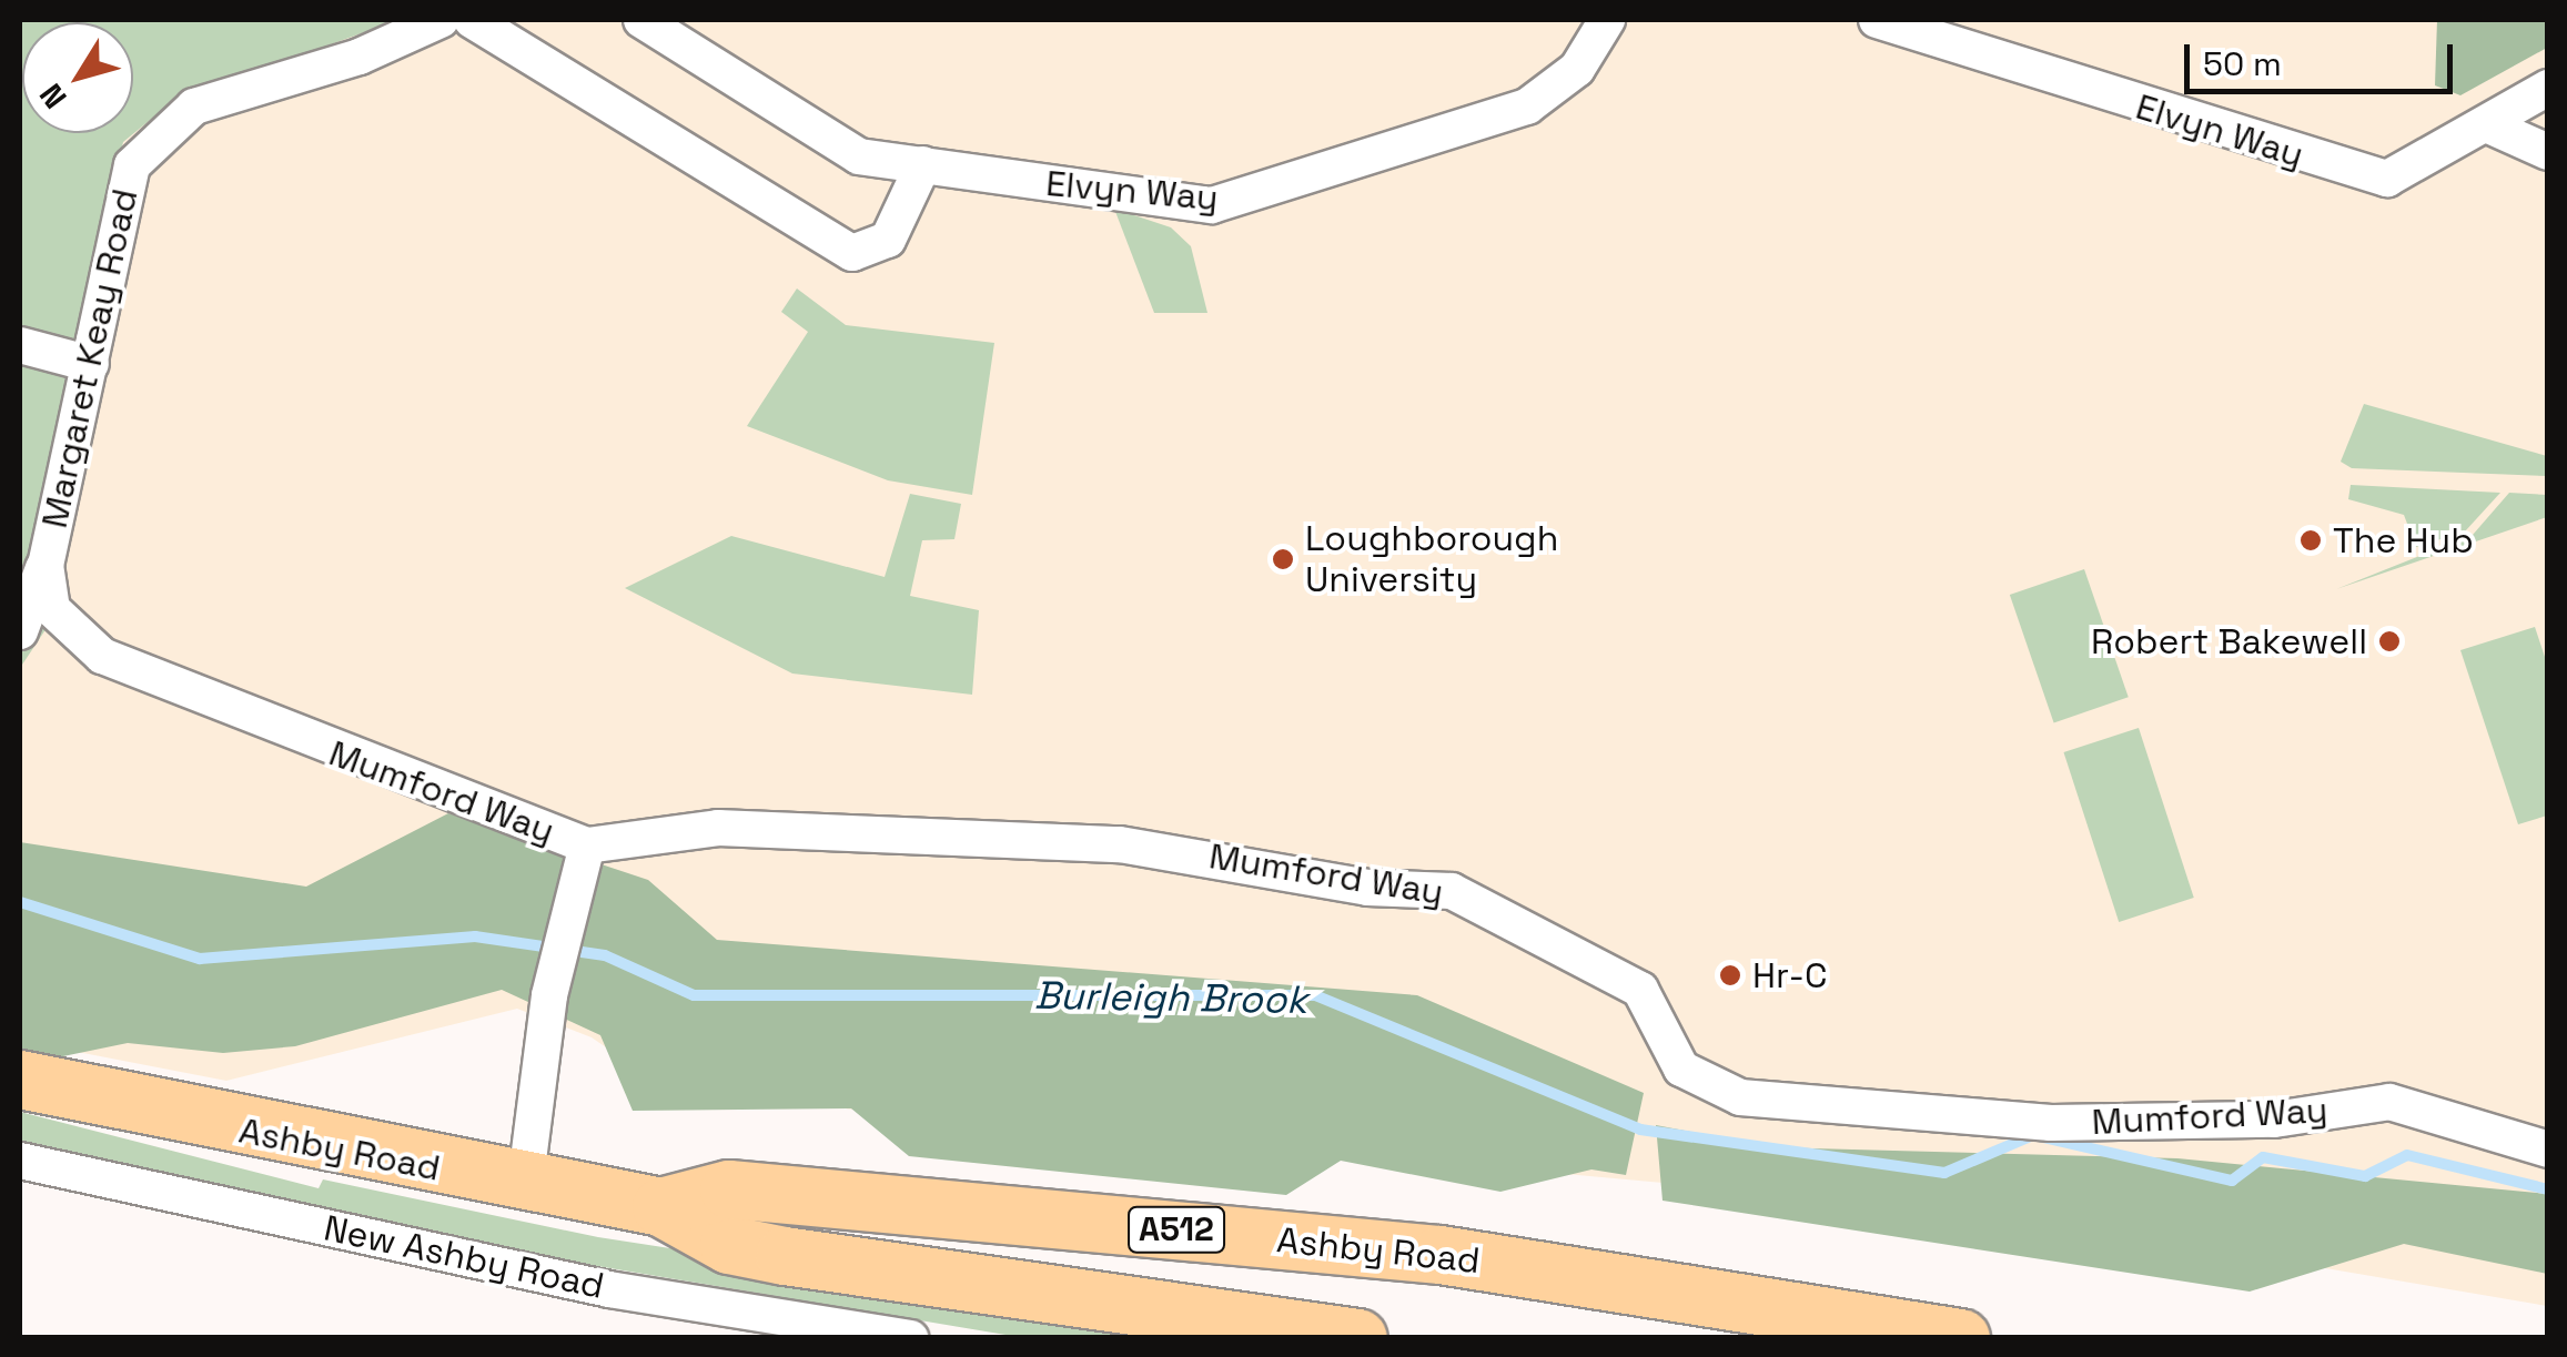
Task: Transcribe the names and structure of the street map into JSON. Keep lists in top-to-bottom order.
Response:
{
  "streets": {
    "main road": ["Ashby Road", "A512"],
    "street": [
      "Elvyn Way",
      "Margaret Keay Road",
      "Mumford Way",
      "New Ashby Road"
    ]
  },
  "crossings": [
    ["Margaret Keay Road", "Mumford Way"]
  ],
  "water": ["Burleigh Brook"],
  "places": [
    "The Hub",
    "Loughborough University",
    "Robert Bakewell",
    "Hr-C"
  ],
  "scale_bar": "50 m",
  "north": "bottom left"
}
